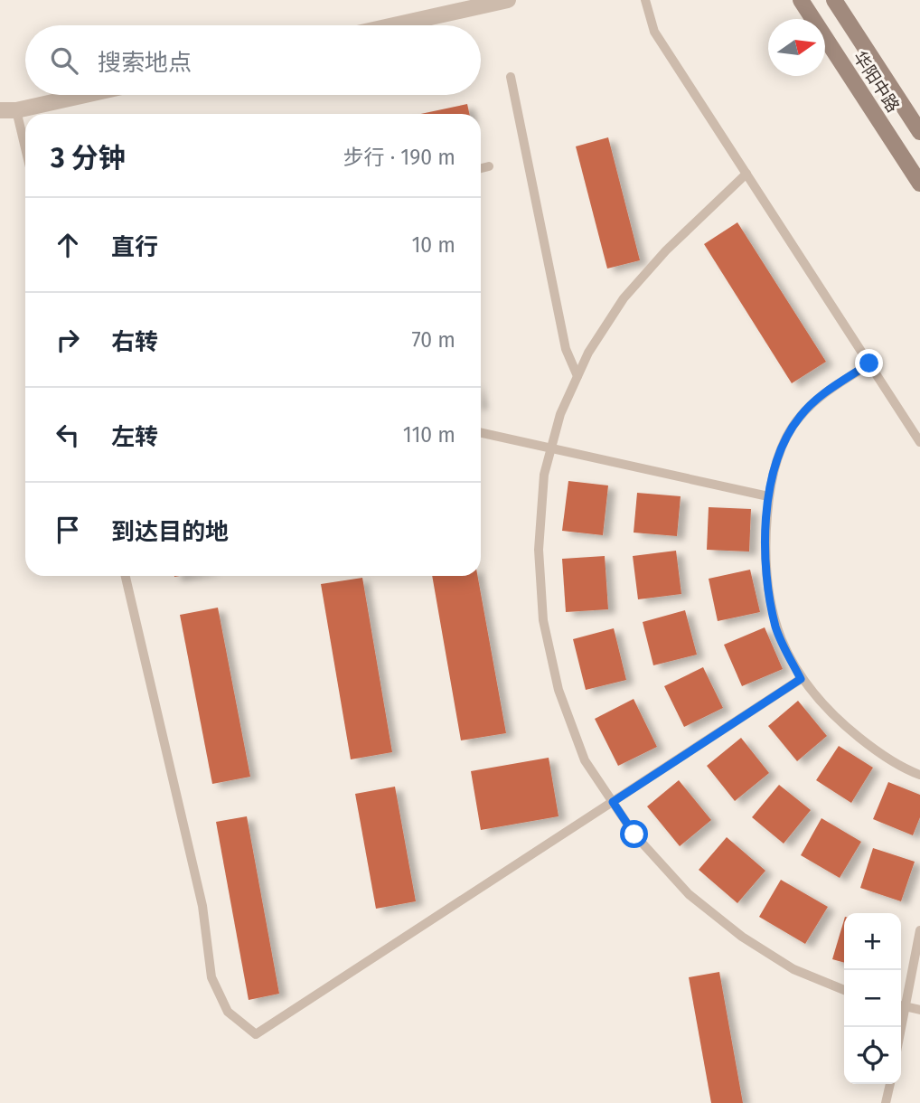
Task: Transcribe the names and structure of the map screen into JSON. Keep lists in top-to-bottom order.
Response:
{
  "streets": {
    "main road": ["华阳中路"]
  },
  "north": "right",
  "page": {
    "search": "搜索地点",
    "heading": ["3 分钟", "步行 · 190 m"],
    "list": [
      ["直行", "10 m"],
      ["右转", "70 m"],
      ["左转", "110 m"],
      "到达目的地"
    ],
    "map_buttons": ["+", "−"]
  }
}
